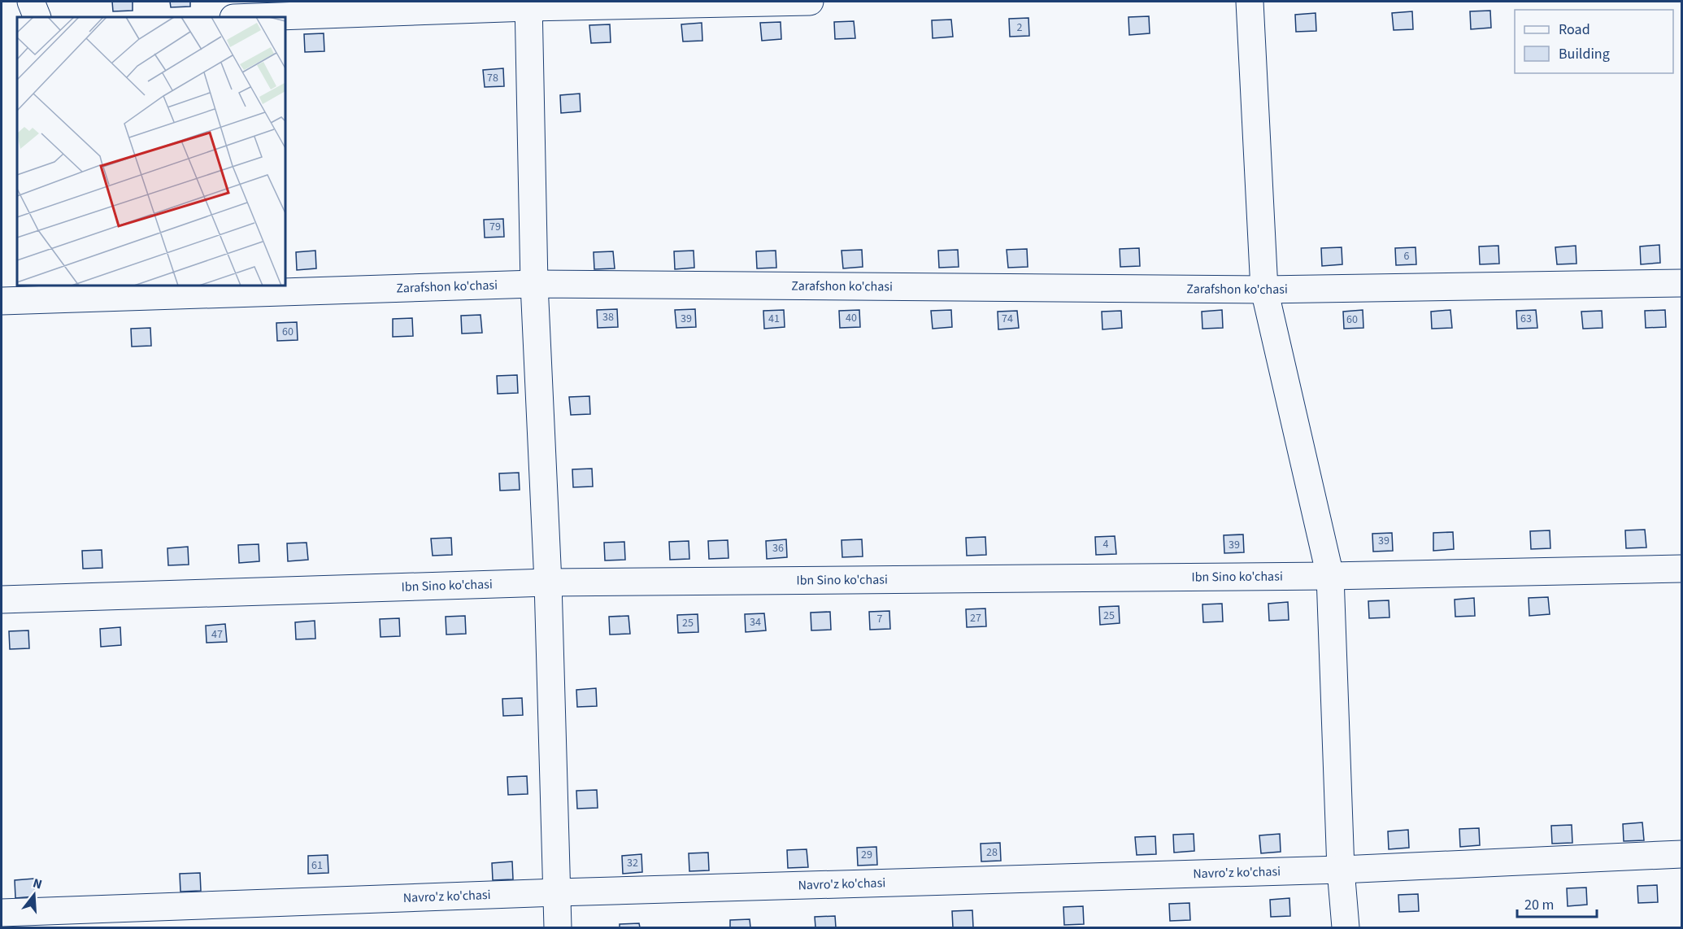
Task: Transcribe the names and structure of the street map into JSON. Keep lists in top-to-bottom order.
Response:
{
  "streets": {
    "street": ["Zarafshon ko'chasi", "Ibn Sino ko'chasi", "Navro'z ko'chasi"]
  },
  "house_numbers": [
    "2",
    "78",
    "79",
    "6",
    "38",
    "40",
    "39",
    "41",
    "74",
    "63",
    "60",
    "60",
    "39",
    "4",
    "39",
    "36",
    "25",
    "27",
    "7",
    "34",
    "25",
    "47",
    "28",
    "29",
    "32",
    "61"
  ],
  "legend": ["Road", "Building"],
  "scale_bar": "20 m",
  "north": "top"
}
